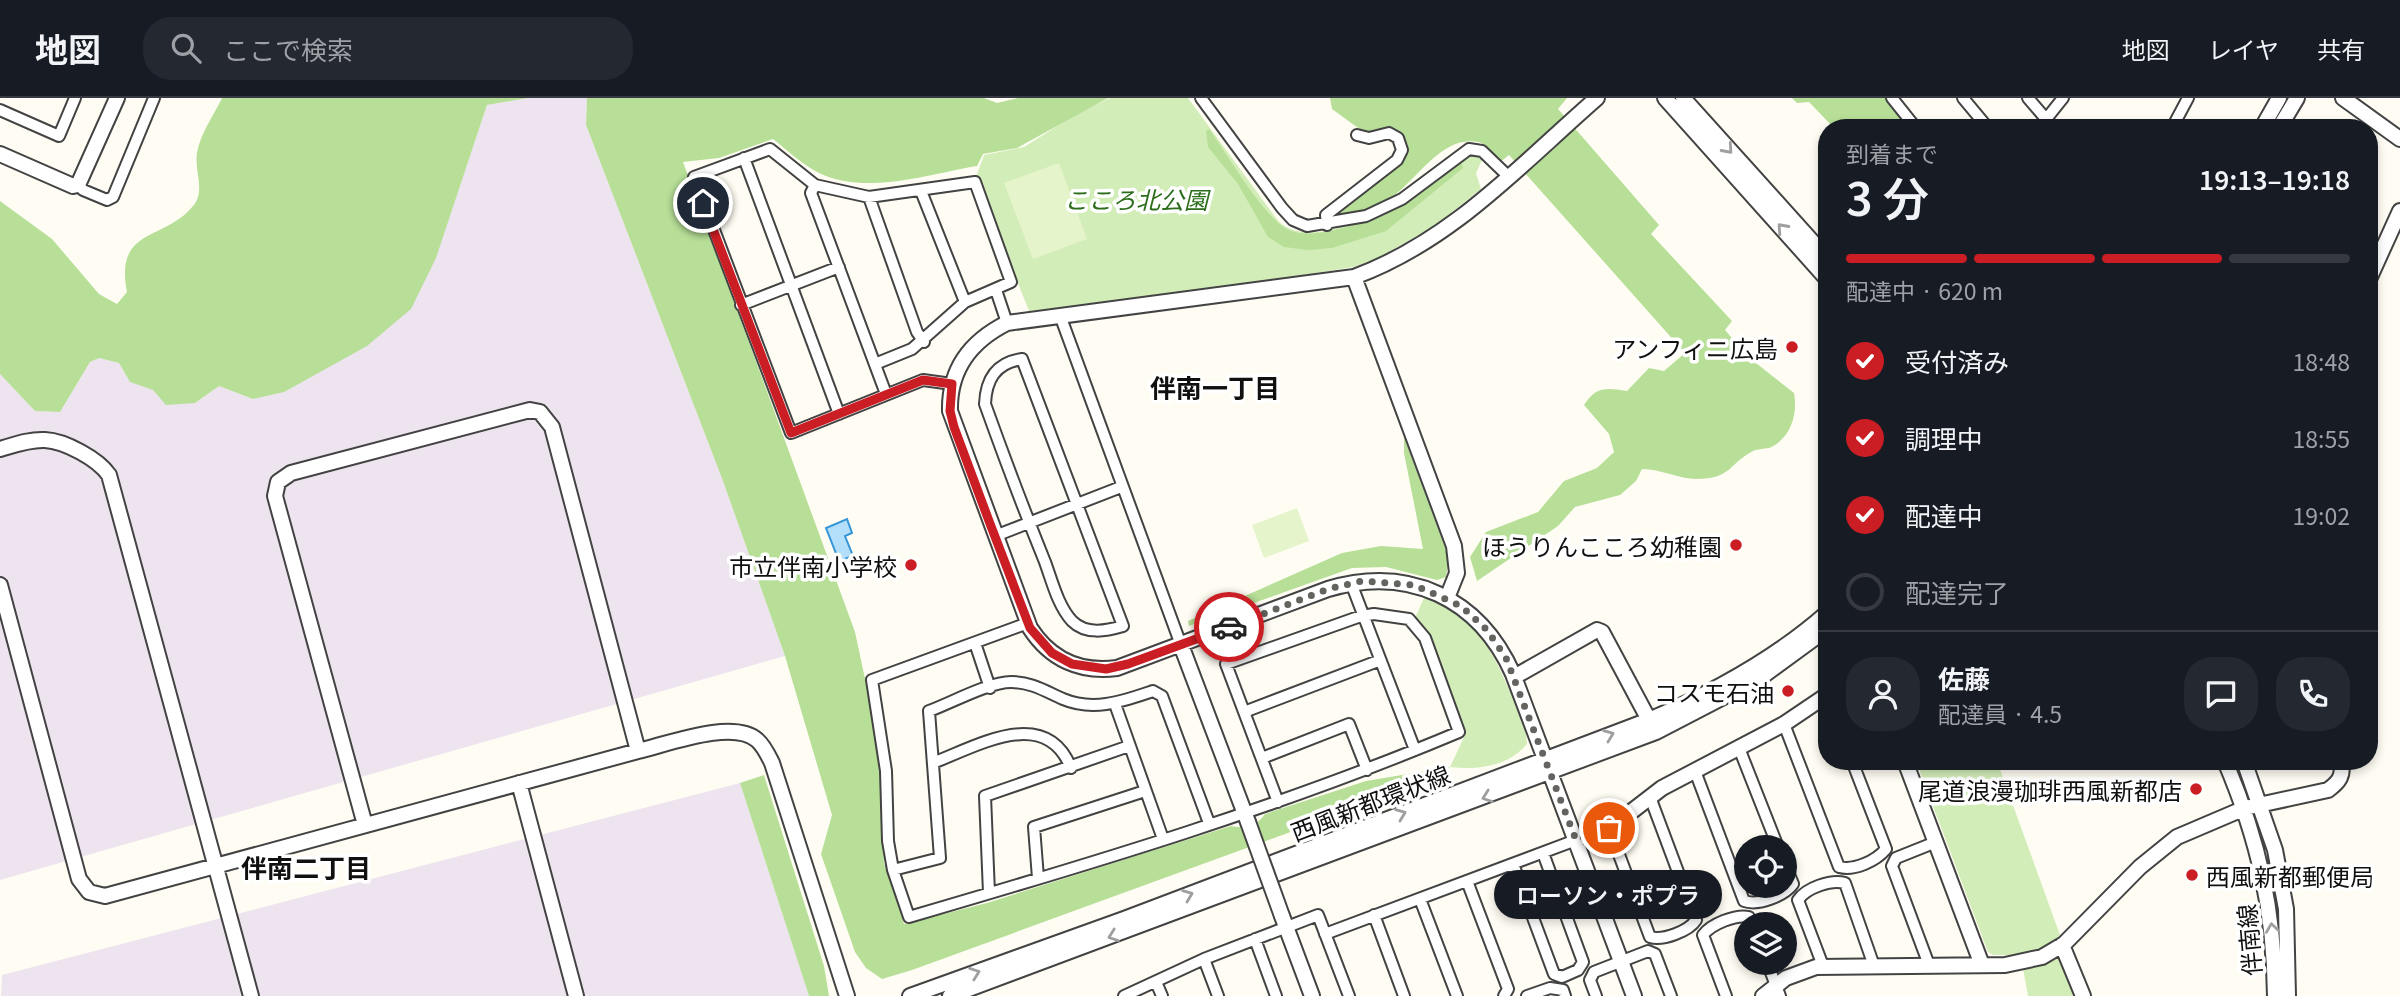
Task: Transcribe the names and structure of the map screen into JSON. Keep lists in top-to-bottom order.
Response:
{
  "streets": {
    "street": ["西風新都環状線", "伴南線"]
  },
  "districts": ["伴南一丁目", "伴南二丁目"],
  "parks": ["こころ北公園"],
  "places": [
    "アンフィニ広島",
    "ほうりんこころ幼稚園",
    "市立伴南小学校",
    "コスモ石油",
    "尾道浪漫珈琲西風新都店",
    "ローソン・ポプラ",
    "西風新都郵便局"
  ],
  "page": {
    "header": "地図",
    "search": "ここで検索",
    "nav": ["地図", "レイヤ", "共有"],
    "heading": ["3 分", "到着まで", "19:13–19:18"],
    "panel": ["佐藤", "配達員 · 4.5"],
    "bar": "配達中 · 620 m",
    "list": [
      ["受付済み", "18:48"],
      ["調理中", "18:55"],
      ["配達中", "19:02"],
      "配達完了"
    ],
    "bubble": "ローソン・ポプラ"
  }
}
